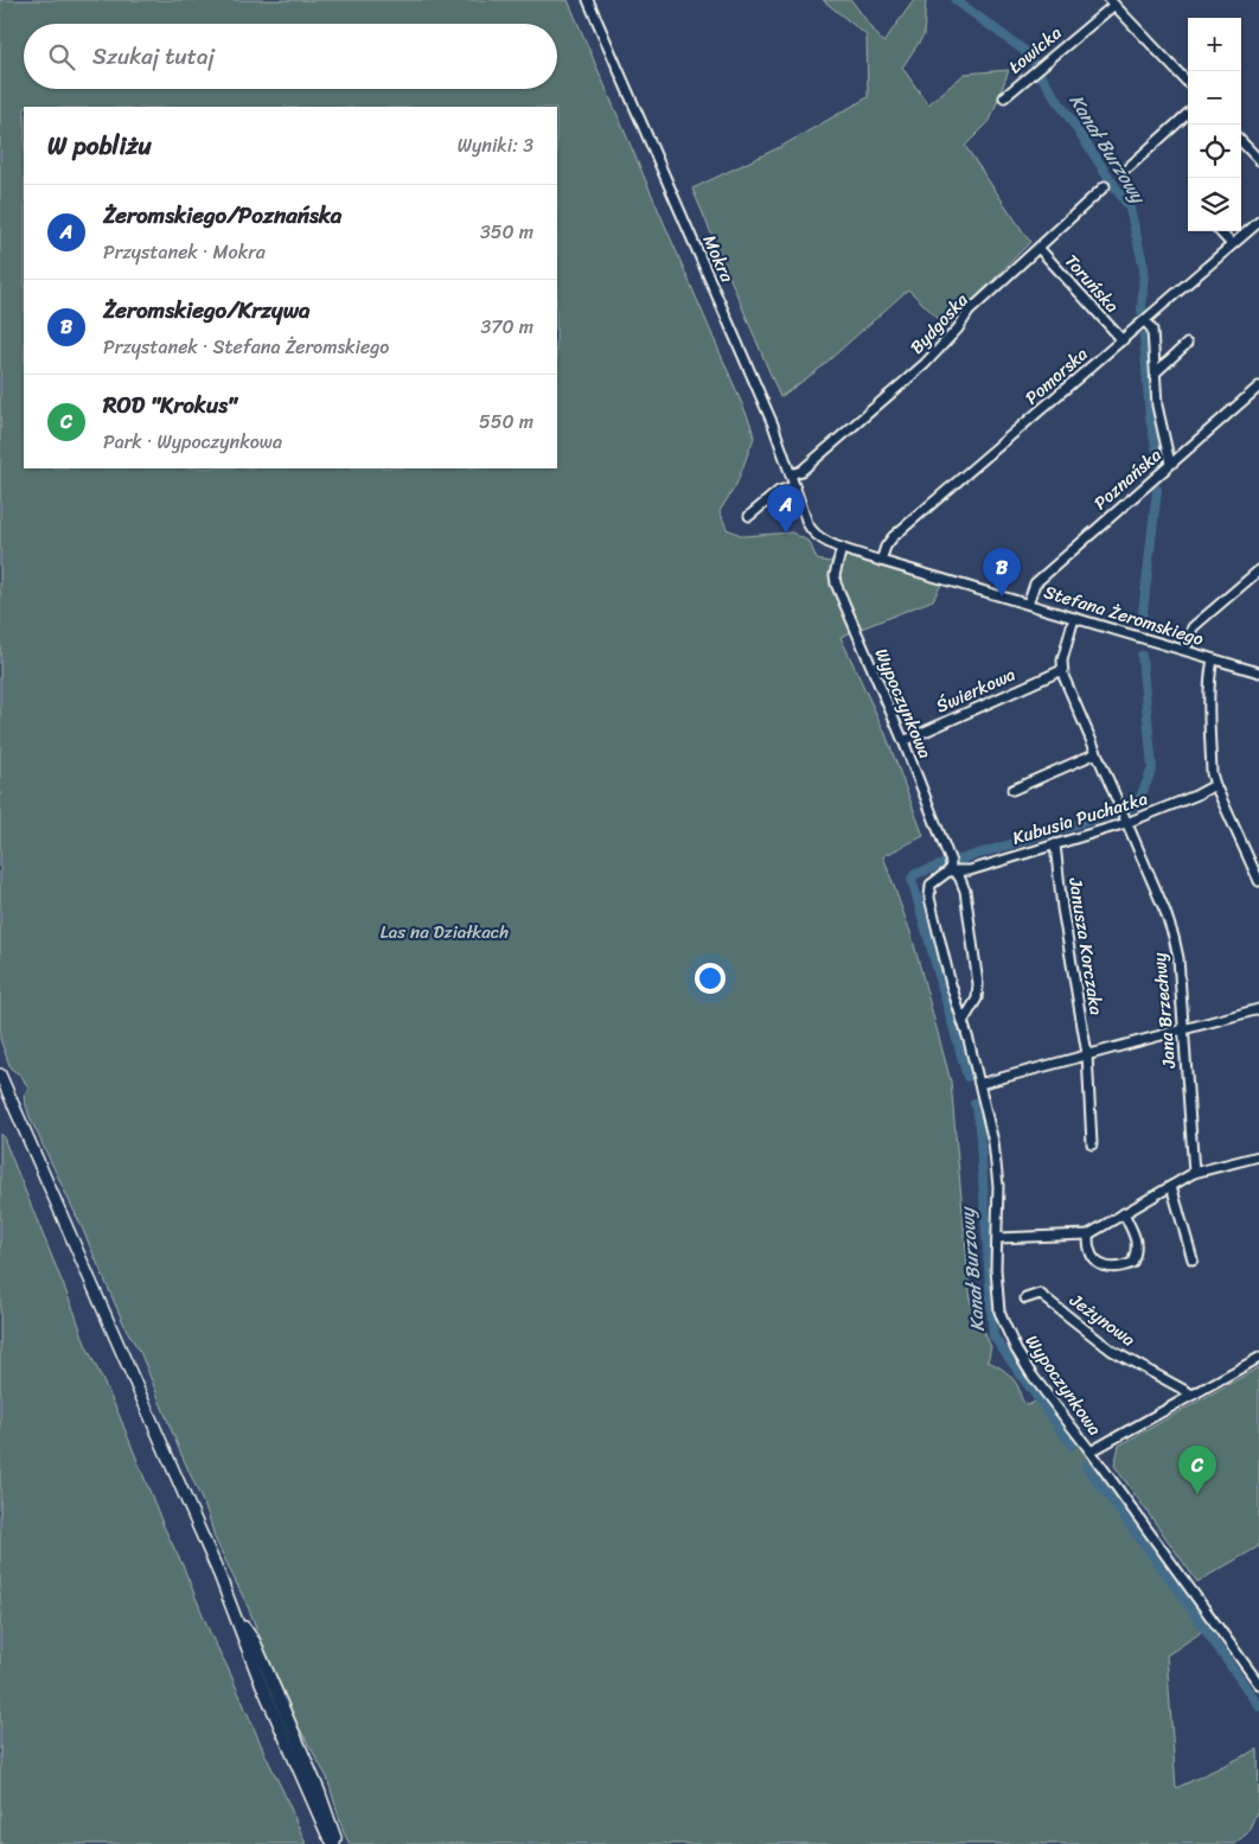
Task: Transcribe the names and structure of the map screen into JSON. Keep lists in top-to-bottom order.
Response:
{
  "streets": {
    "street": [
      "Łowicka",
      "Mokra",
      "Toruńska",
      "Bydgoska",
      "Pomorska",
      "Poznańska",
      "Stefana Żeromskiego",
      "Świerkowa",
      "Wypoczynkowa",
      "Kubusia Puchatka",
      "Janusza Korczaka",
      "Jana Brzechwy",
      "Jeżynowa"
    ]
  },
  "crossings": [
    ["Mokra", "Bydgoska"],
    ["Mokra", "Stefana Żeromskiego"],
    ["Toruńska", "Bydgoska"],
    ["Toruńska", "Pomorska"],
    ["Pomorska", "Stefana Żeromskiego"],
    ["Poznańska", "Stefana Żeromskiego"],
    ["Stefana Żeromskiego", "Wypoczynkowa"],
    ["Świerkowa", "Wypoczynkowa"],
    ["Świerkowa", "Jana Brzechwy"],
    ["Wypoczynkowa", "Kubusia Puchatka"],
    ["Kubusia Puchatka", "Janusza Korczaka"],
    ["Kubusia Puchatka", "Jana Brzechwy"]
  ],
  "water": ["Kanał Burzowy"],
  "parks": ["Las na Działkach"],
  "page": {
    "map_buttons": ["+", "−"],
    "search": "Szukaj tutaj",
    "heading": ["W pobliżu", "Wyniki: 3"],
    "list": [
      {
        "mark": "A",
        "name": "Żeromskiego/Poznańska",
        "note": "Przystanek · Mokra",
        "value": "350 m"
      },
      {
        "mark": "B",
        "name": "Żeromskiego/Krzywa",
        "note": "Przystanek · Stefana Żeromskiego",
        "value": "370 m"
      },
      {
        "mark": "C",
        "name": "ROD \"Krokus\"",
        "note": "Park · Wypoczynkowa",
        "value": "550 m"
      }
    ],
    "pins": ["A", "B", "C"]
  }
}
